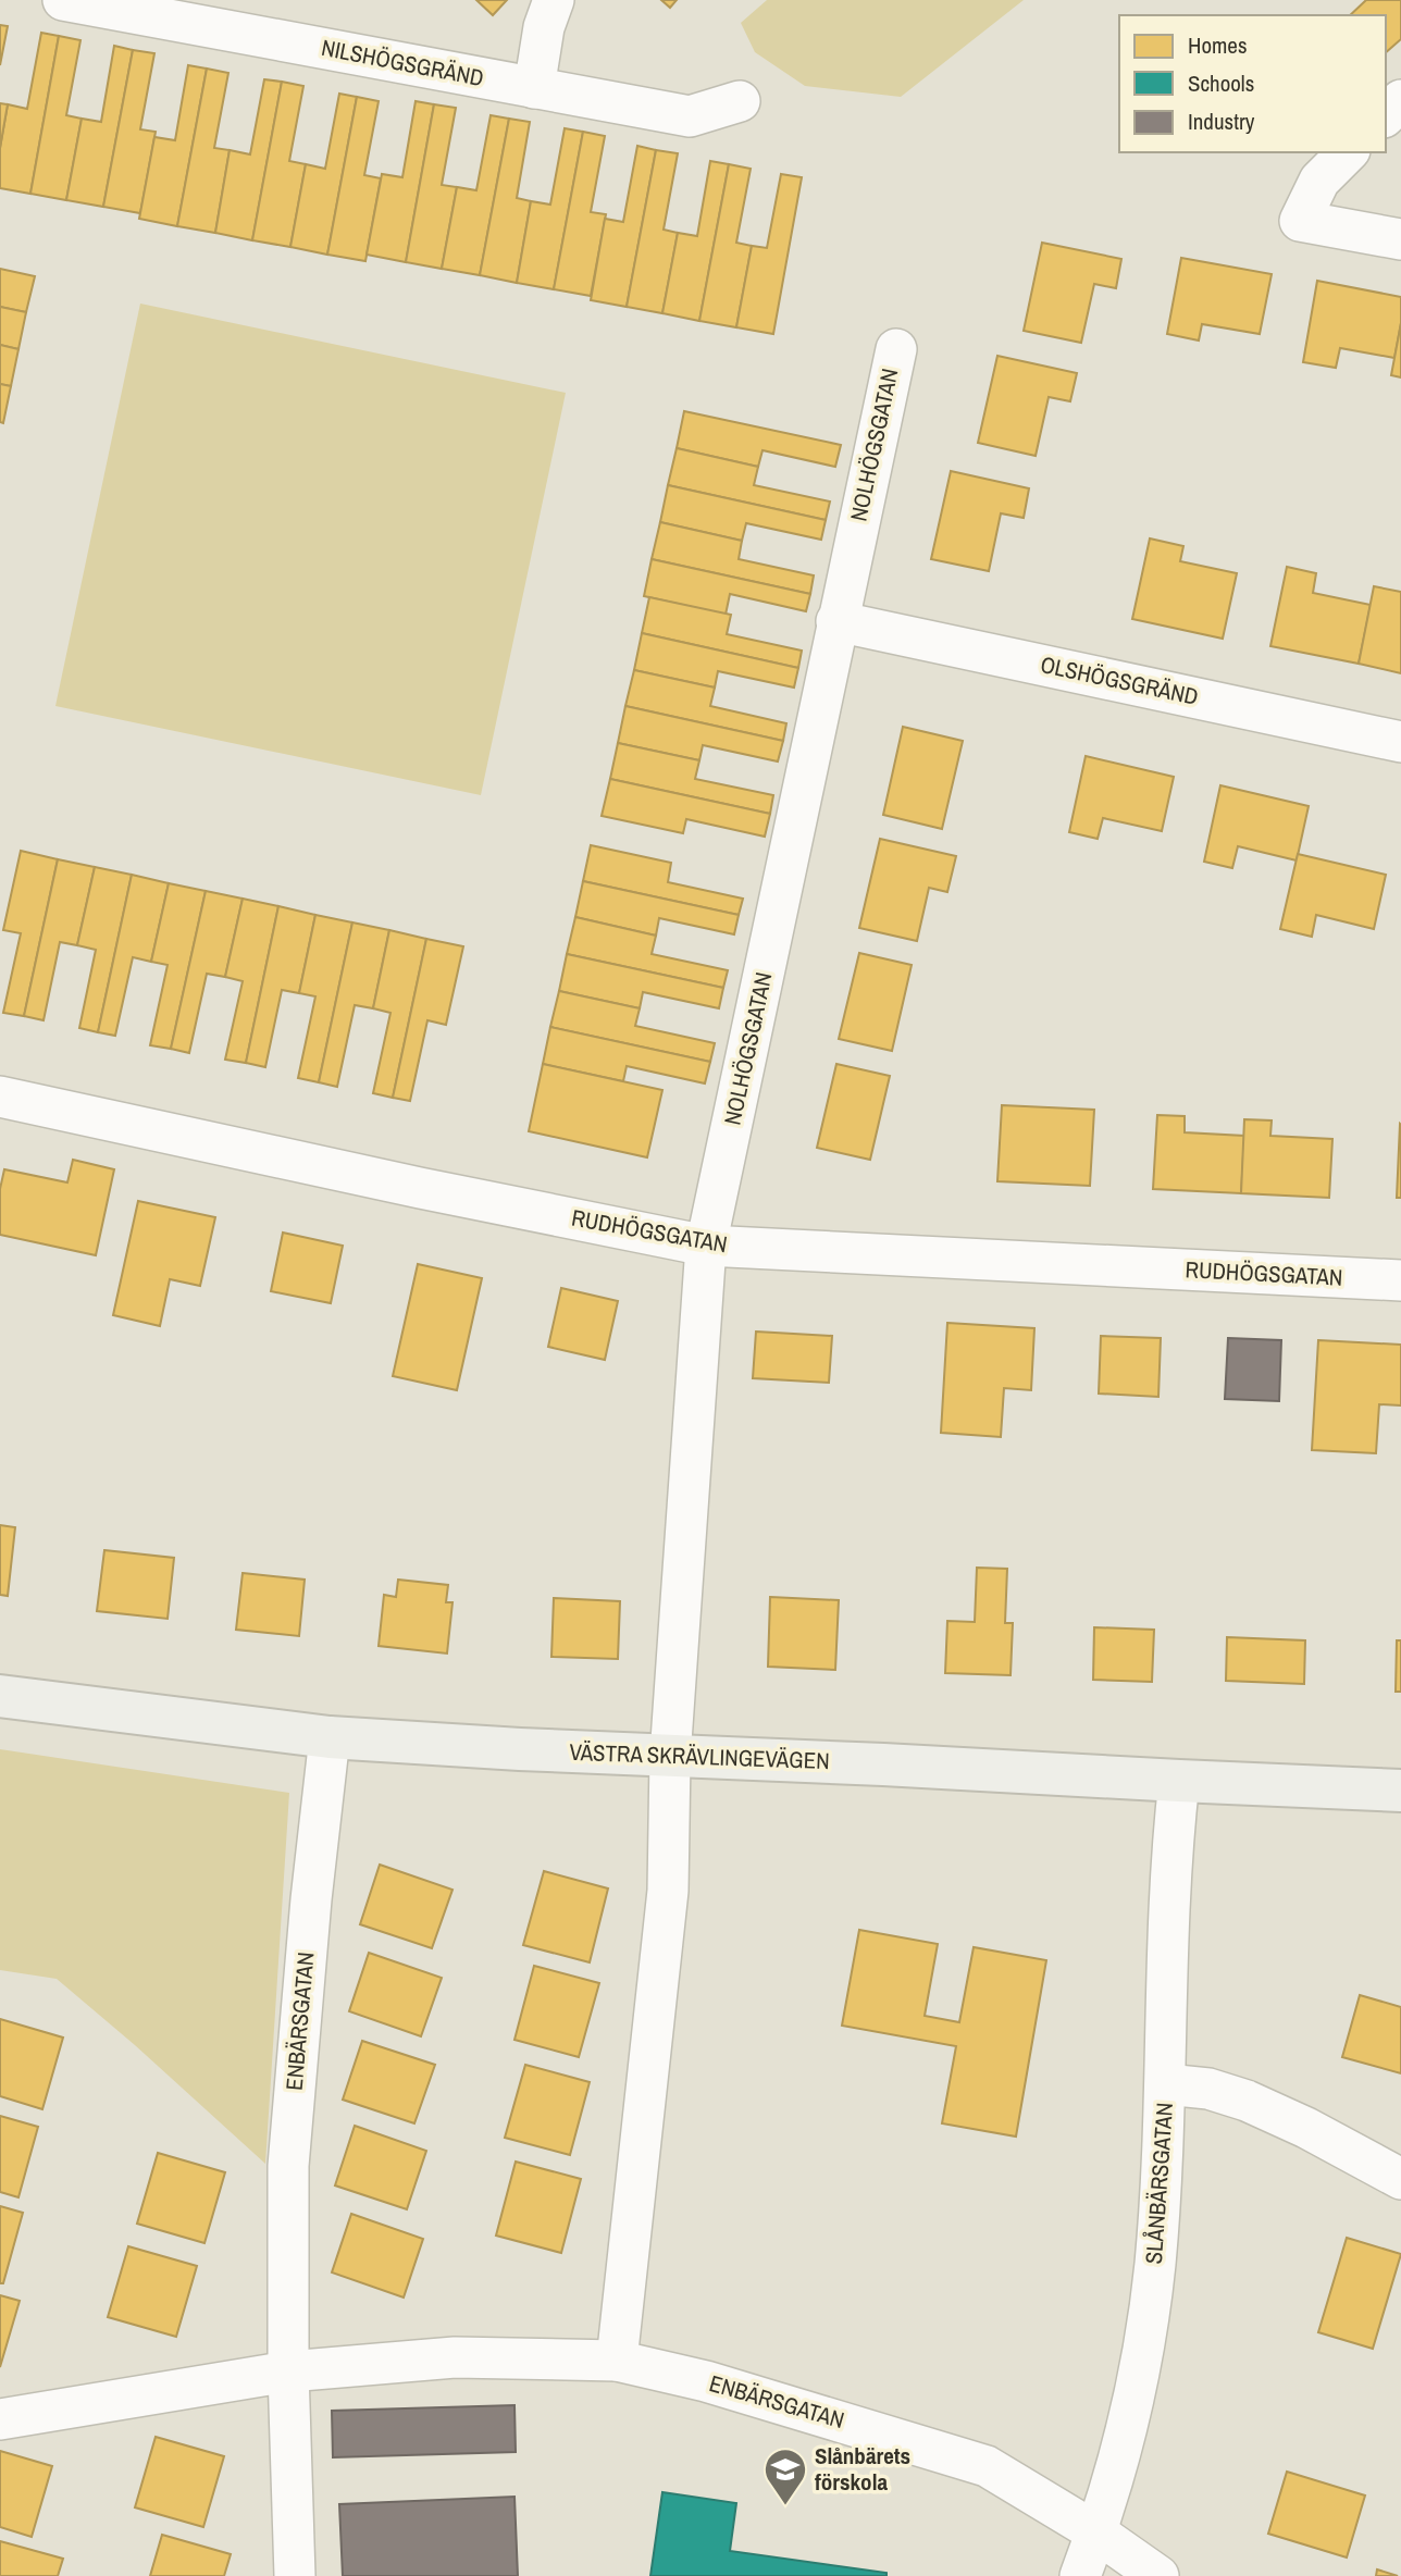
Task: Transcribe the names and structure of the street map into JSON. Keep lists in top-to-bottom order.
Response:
{
  "streets": {
    "street": [
      "NILSHÖGSGRÄND",
      "NOLHÖGSGATAN",
      "OLSHÖGSGRÄND",
      "RUDHÖGSGATAN",
      "VÄSTRA SKRÄVLINGEVÄGEN",
      "ENBÄRSGATAN",
      "SLÅNBÄRSGATAN"
    ]
  },
  "crossings": [
    ["NOLHÖGSGATAN", "OLSHÖGSGRÄND"],
    ["NOLHÖGSGATAN", "RUDHÖGSGATAN"],
    ["NOLHÖGSGATAN", "VÄSTRA SKRÄVLINGEVÄGEN"],
    ["NOLHÖGSGATAN", "ENBÄRSGATAN"],
    ["VÄSTRA SKRÄVLINGEVÄGEN", "ENBÄRSGATAN"],
    ["VÄSTRA SKRÄVLINGEVÄGEN", "SLÅNBÄRSGATAN"],
    ["ENBÄRSGATAN", "SLÅNBÄRSGATAN"]
  ],
  "places": {
    "school or university": ["Slånbärets förskola"]
  },
  "legend": ["Homes", "Schools", "Industry"]
}
